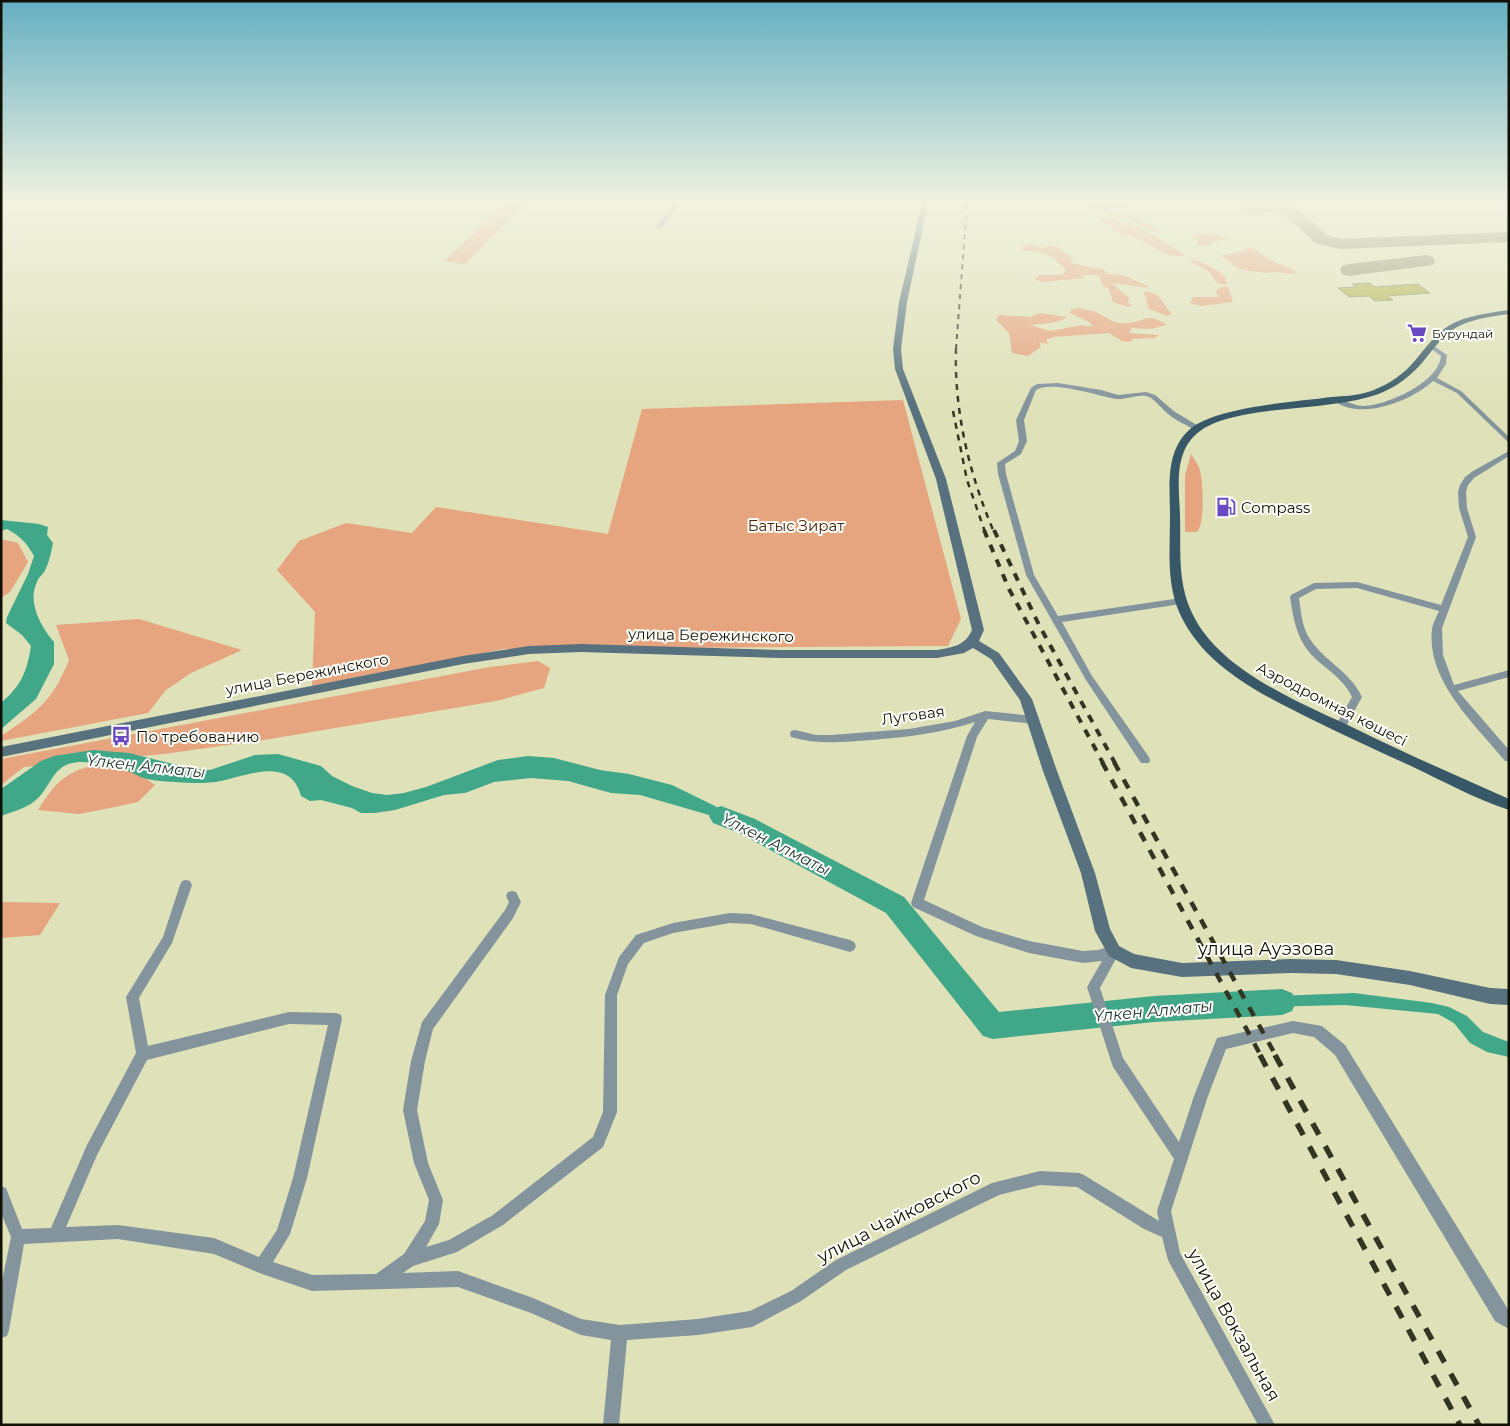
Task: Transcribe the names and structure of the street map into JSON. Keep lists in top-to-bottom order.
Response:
{
  "streets": {
    "main road": ["улица Бережинского", "Аэродромная көшесі", "улица Ауэзова"],
    "street": ["Луговая", "улица Чайковского", "улица Вокзальная"]
  },
  "crossings": [
    ["улица Чайковского", "улица Вокзальная"]
  ],
  "water": ["Үлкен Алматы"],
  "parks": ["Батыс Зират"],
  "places": {
    "supermarket": ["Бурундай"],
    "fuel station": ["Compass"],
    "bus stop": ["По требованию"]
  }
}
